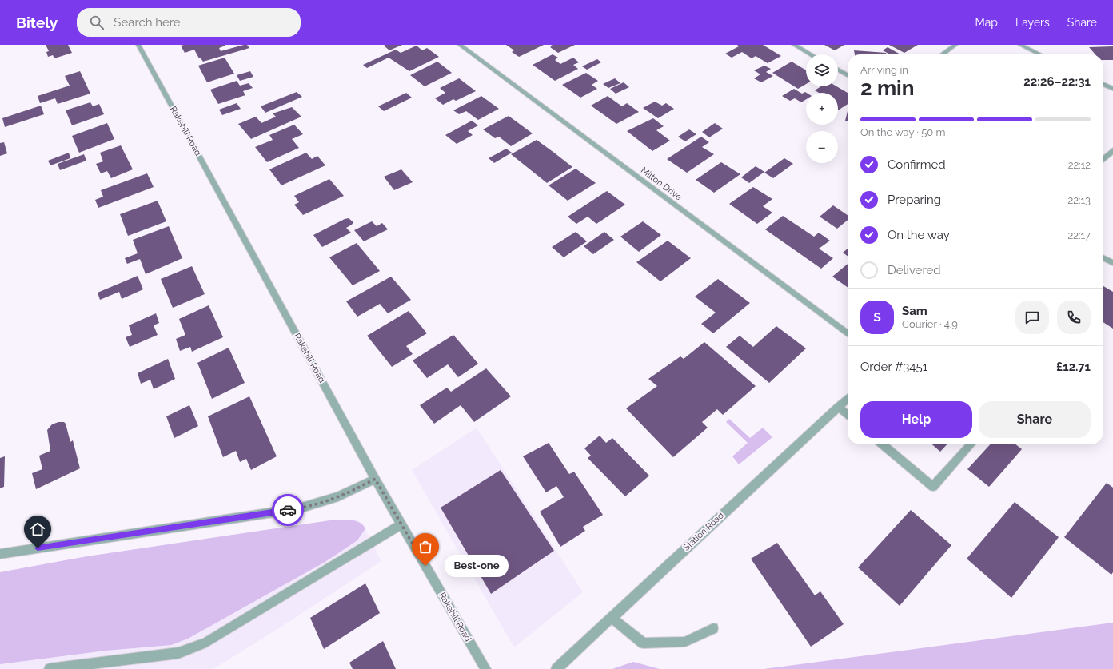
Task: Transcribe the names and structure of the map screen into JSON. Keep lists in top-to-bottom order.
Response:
{
  "streets": {
    "street": ["Rakehill Road", "Milton Drive", "Station Road"]
  },
  "places": ["Best-one"],
  "page": {
    "header": "Bitely",
    "search": "Search here",
    "nav": ["Map", "Layers", "Share"],
    "map_buttons": ["+", "−"],
    "heading": ["2 min", "Arriving in", "22:26–22:31"],
    "panel": [
      "Sam",
      "Courier · 4.9",
      "Order #3451",
      "£12.71"
    ],
    "bar": "On the way · 50 m",
    "list": [
      ["Confirmed", "22:12"],
      ["Preparing", "22:13"],
      ["On the way", "22:17"],
      "Delivered"
    ],
    "round": "S",
    "buttons": ["Help", "Share"],
    "bubble": "Best-one"
  }
}
